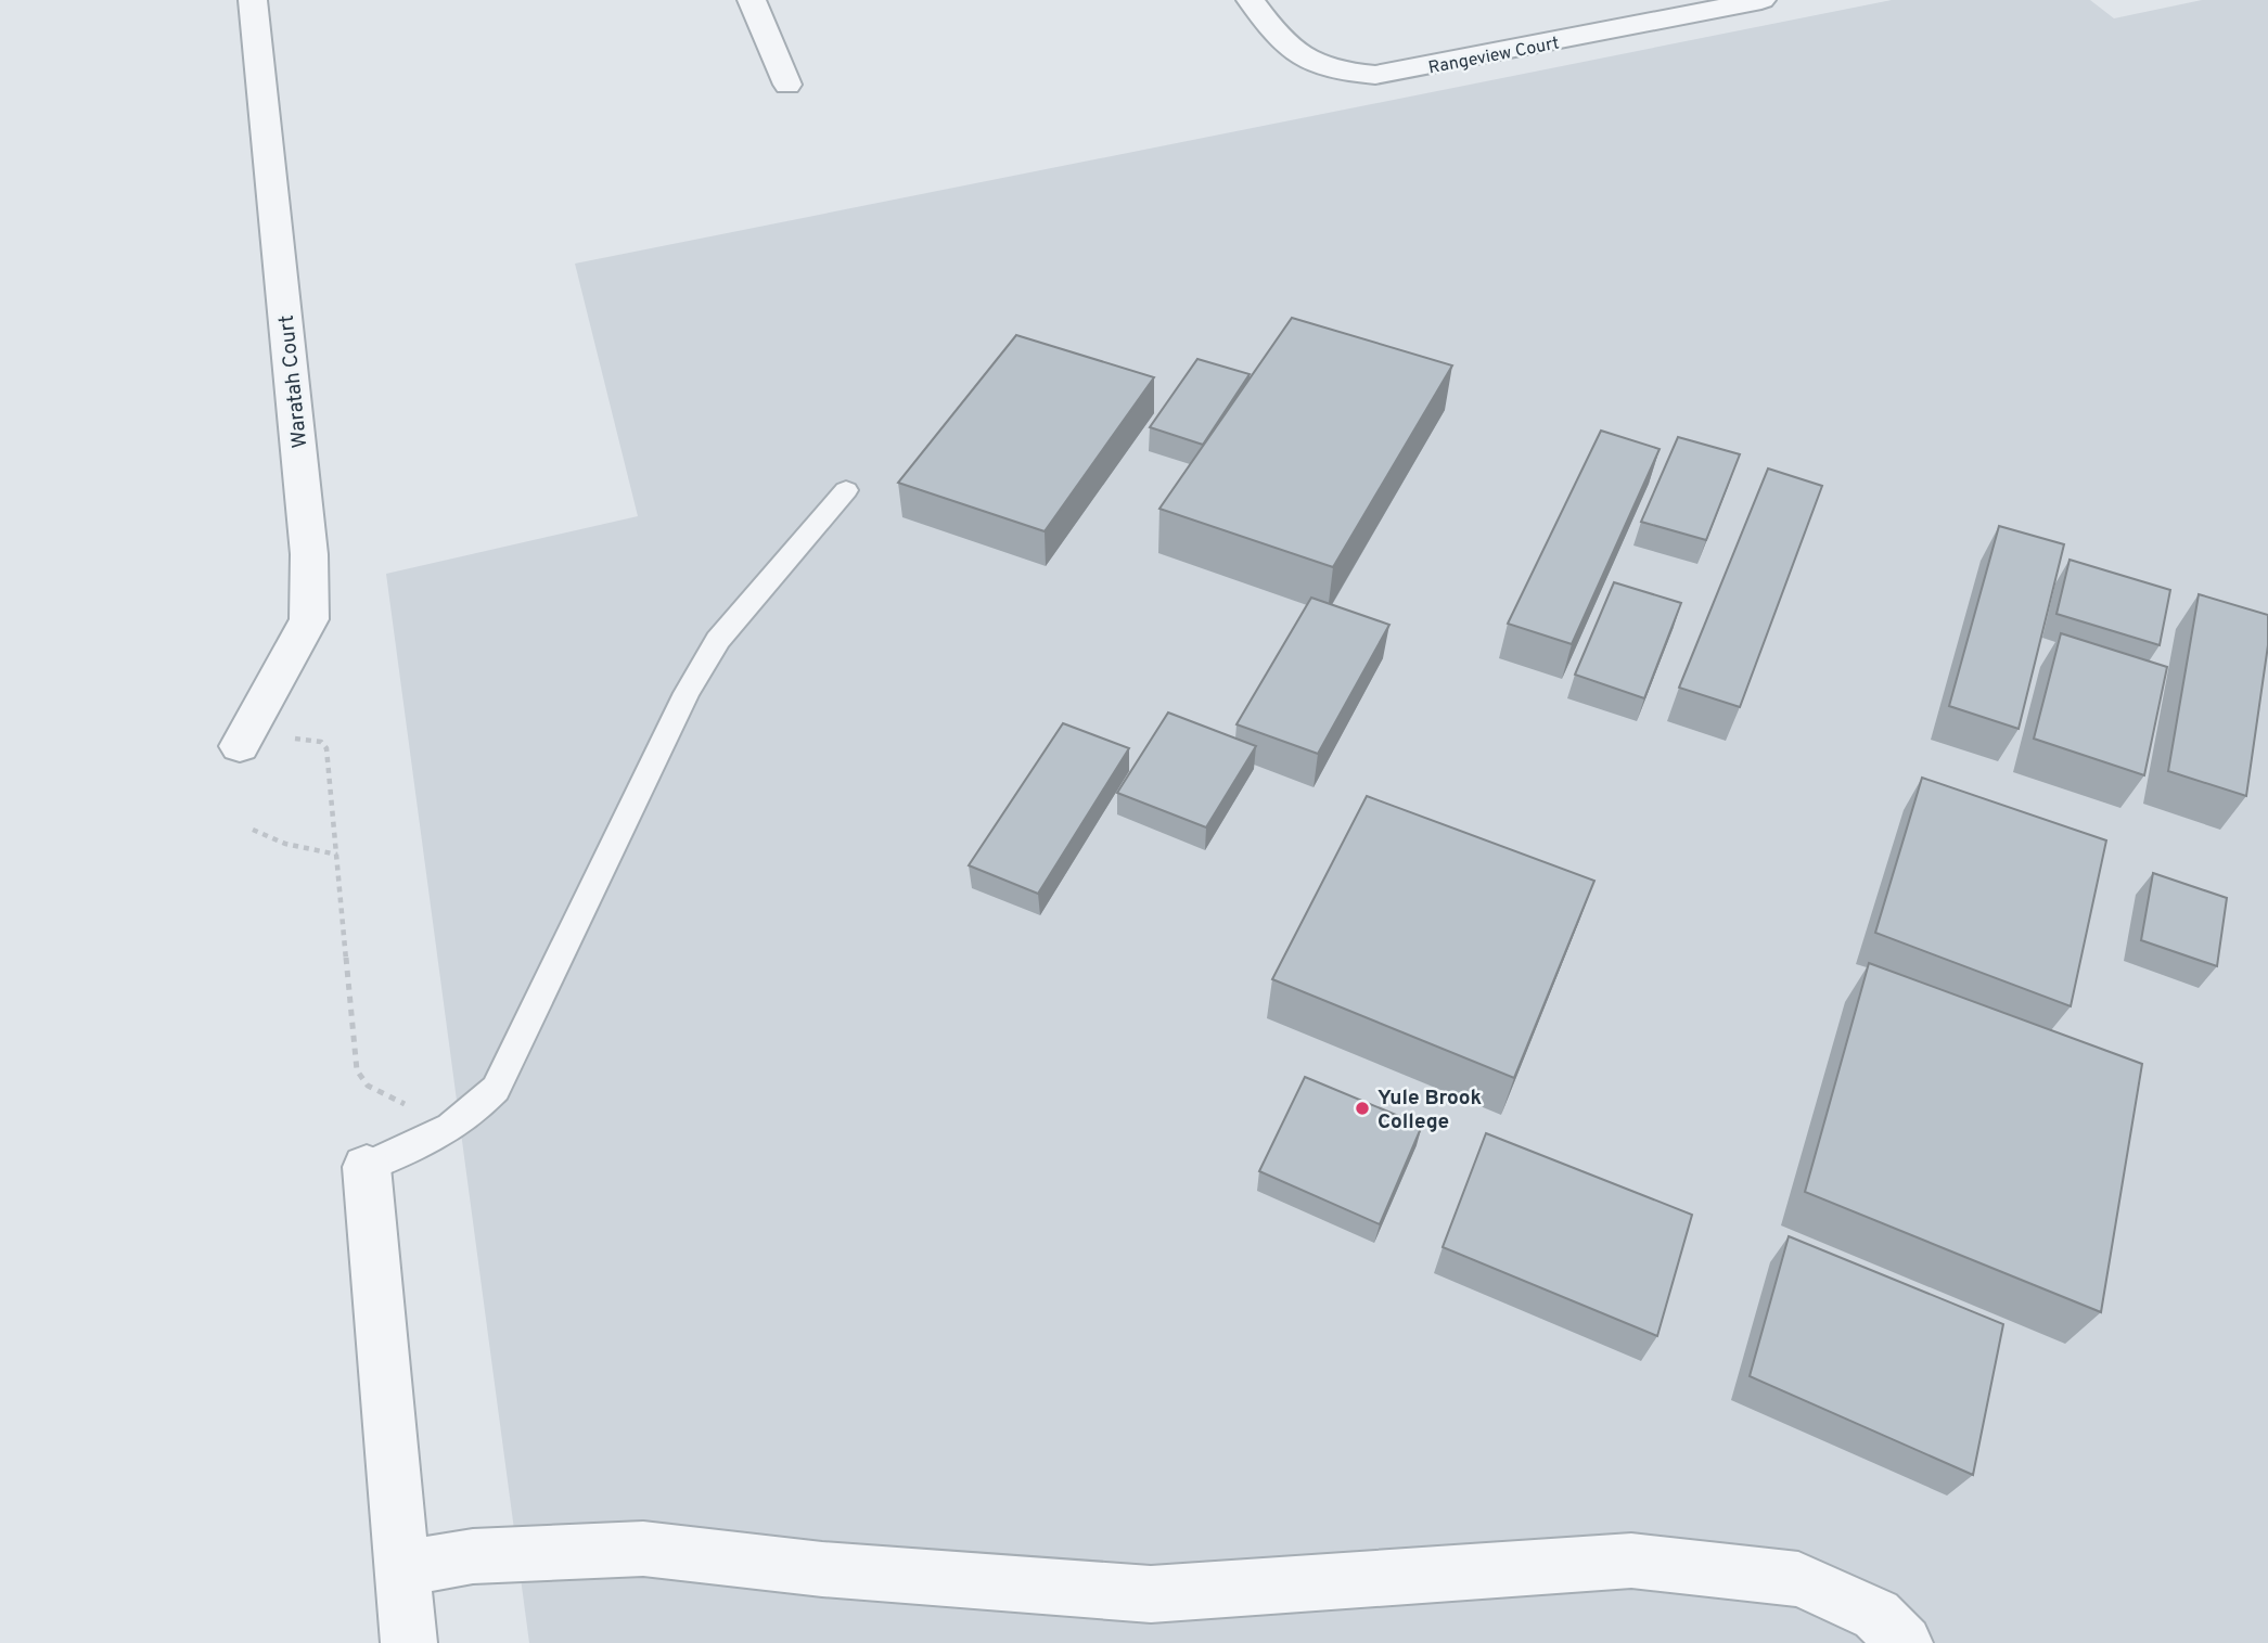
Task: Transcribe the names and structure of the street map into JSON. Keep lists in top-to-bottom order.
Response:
{
  "streets": {
    "street": ["Rangeview Court", "Waratah Court"]
  },
  "places": ["Yule Brook College"]
}
